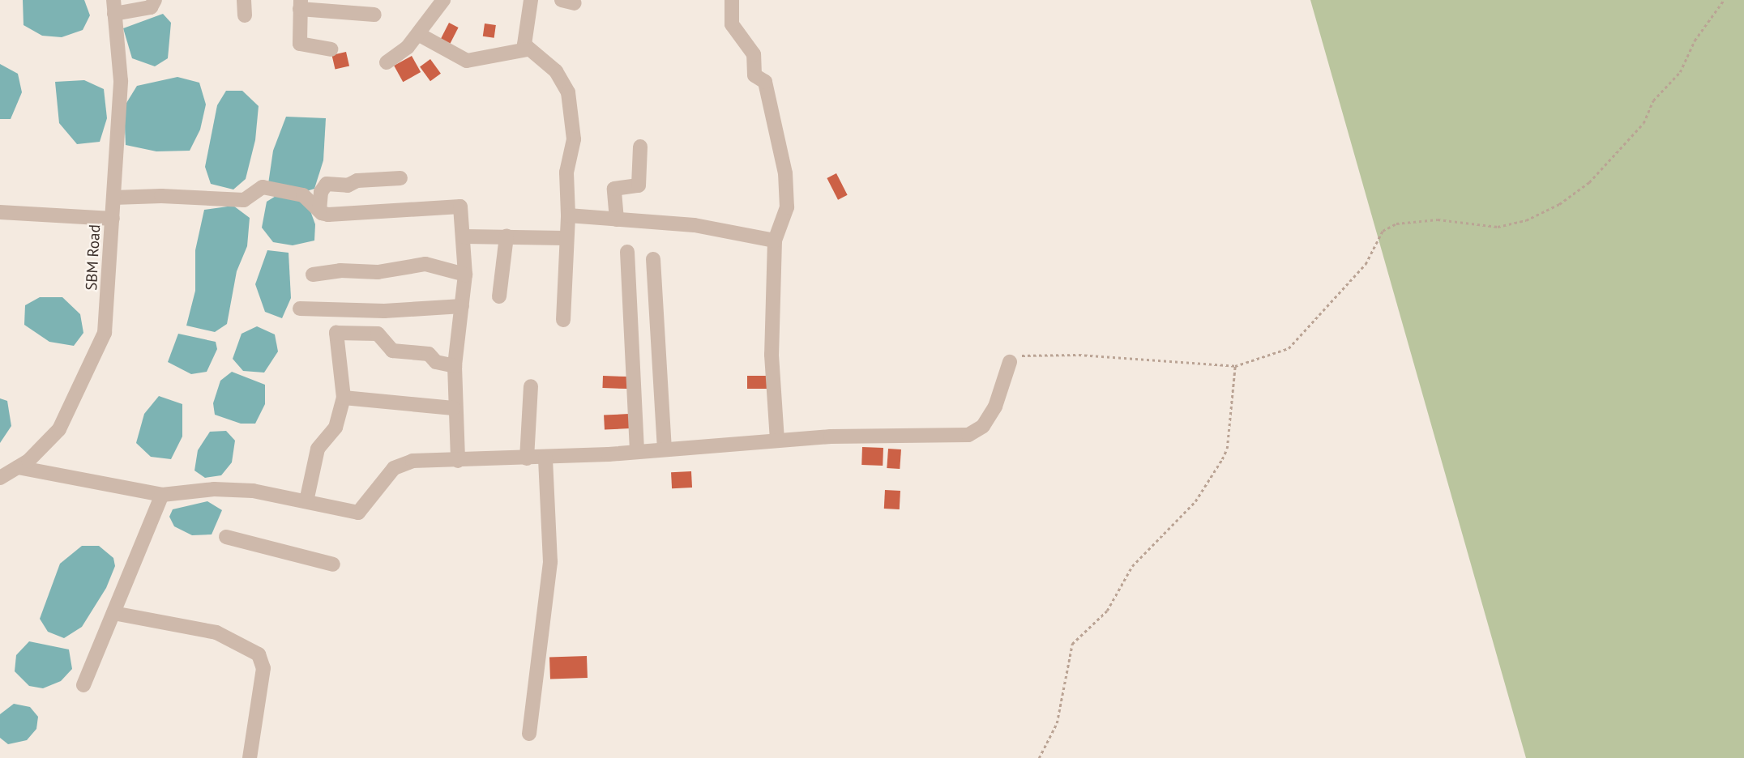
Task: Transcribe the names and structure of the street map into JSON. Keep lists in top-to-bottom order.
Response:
{
  "streets": {
    "street": ["SBM Road"]
  }
}
